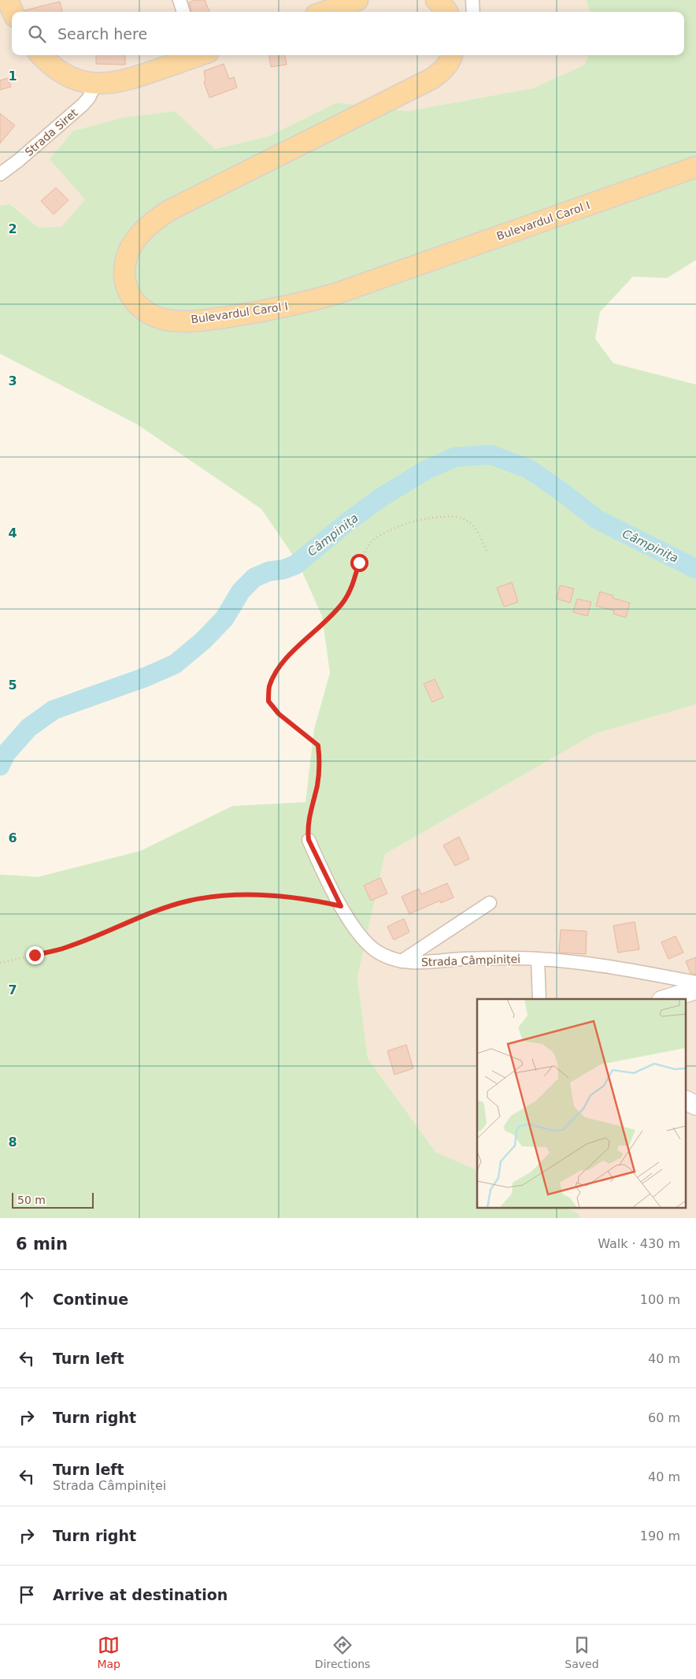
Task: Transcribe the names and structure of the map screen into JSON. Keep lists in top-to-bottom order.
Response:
{
  "streets": {
    "main road": ["Bulevardul Carol I"],
    "street": ["Strada Siret", "Strada Câmpiniței"]
  },
  "water": ["Câmpinița"],
  "scale_bar": "50 m",
  "page": {
    "search": "Search here",
    "scale": "50 m",
    "heading": ["6 min", "Walk · 430 m"],
    "list": [
      ["Continue", "100 m"],
      ["Turn left", "40 m"],
      ["Turn right", "60 m"],
      ["Turn left", "Strada Câmpiniței", "40 m"],
      ["Turn right", "190 m"],
      "Arrive at destination"
    ],
    "nav": ["Map", "Directions", "Saved"]
  },
  "grid": {
    "rows": [
      "1",
      "2",
      "3",
      "4",
      "5",
      "6",
      "7",
      "8"
    ]
  }
}
